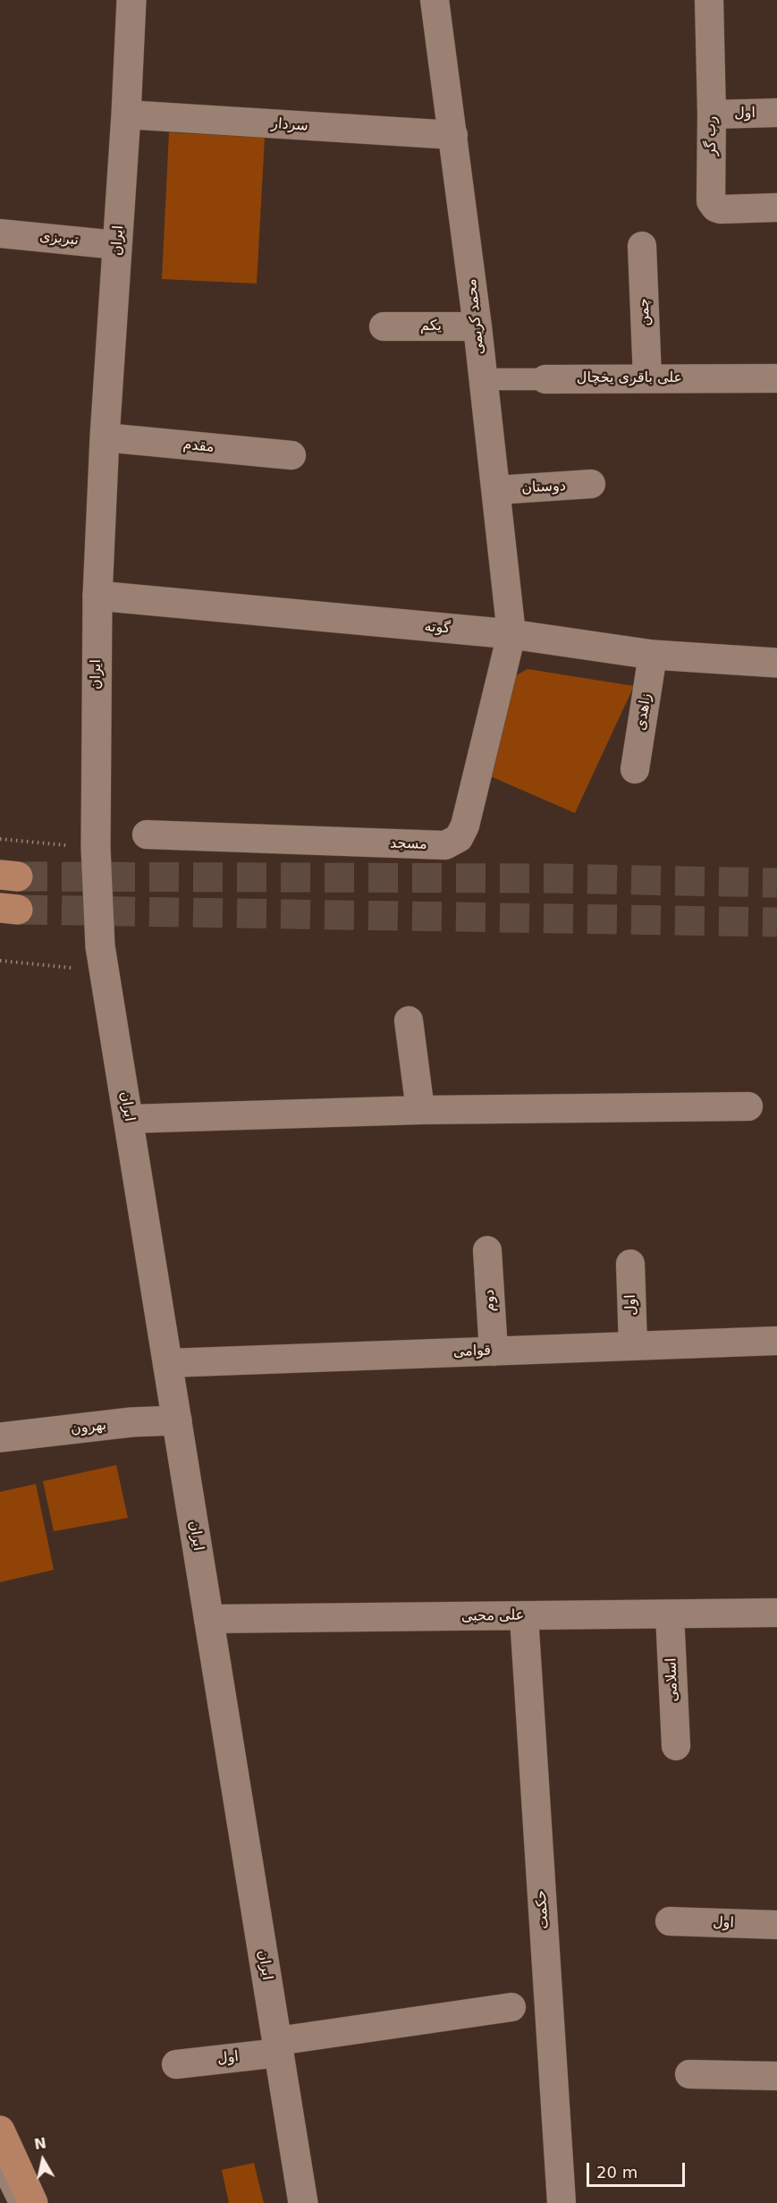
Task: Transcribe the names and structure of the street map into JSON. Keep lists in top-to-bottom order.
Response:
{
  "streets": {
    "main road": ["ایران", "گوته", "بهرون"],
    "street": [
      "اول",
      "سردار",
      "رب گر",
      "تبریزی",
      "چمن",
      "محمد کریمی",
      "یکم",
      "علی باقری یخچال",
      "مقدم",
      "دوستان",
      "زاهدی",
      "مسجد",
      "دوم",
      "قوامی",
      "علی محبی",
      "اسلامی",
      "حکمت"
    ]
  },
  "crossings": [
    ["اول", "رب گر"],
    ["اول", "ایران"],
    ["اول", "قوامی"],
    ["سردار", "ایران"],
    ["سردار", "محمد کریمی"],
    ["تبریزی", "ایران"],
    ["ایران", "مقدم"],
    ["ایران", "گوته"],
    ["ایران", "قوامی"],
    ["ایران", "بهرون"],
    ["ایران", "علی محبی"],
    ["چمن", "علی باقری یخچال"],
    ["محمد کریمی", "یکم"],
    ["محمد کریمی", "علی باقری یخچال"],
    ["محمد کریمی", "دوستان"],
    ["محمد کریمی", "گوته"],
    ["محمد کریمی", "مسجد"],
    ["گوته", "زاهدی"],
    ["گوته", "مسجد"],
    ["دوم", "قوامی"],
    ["علی محبی", "اسلامی"],
    ["علی محبی", "حکمت"]
  ],
  "scale_bar": "20 m",
  "north": "top"
}
